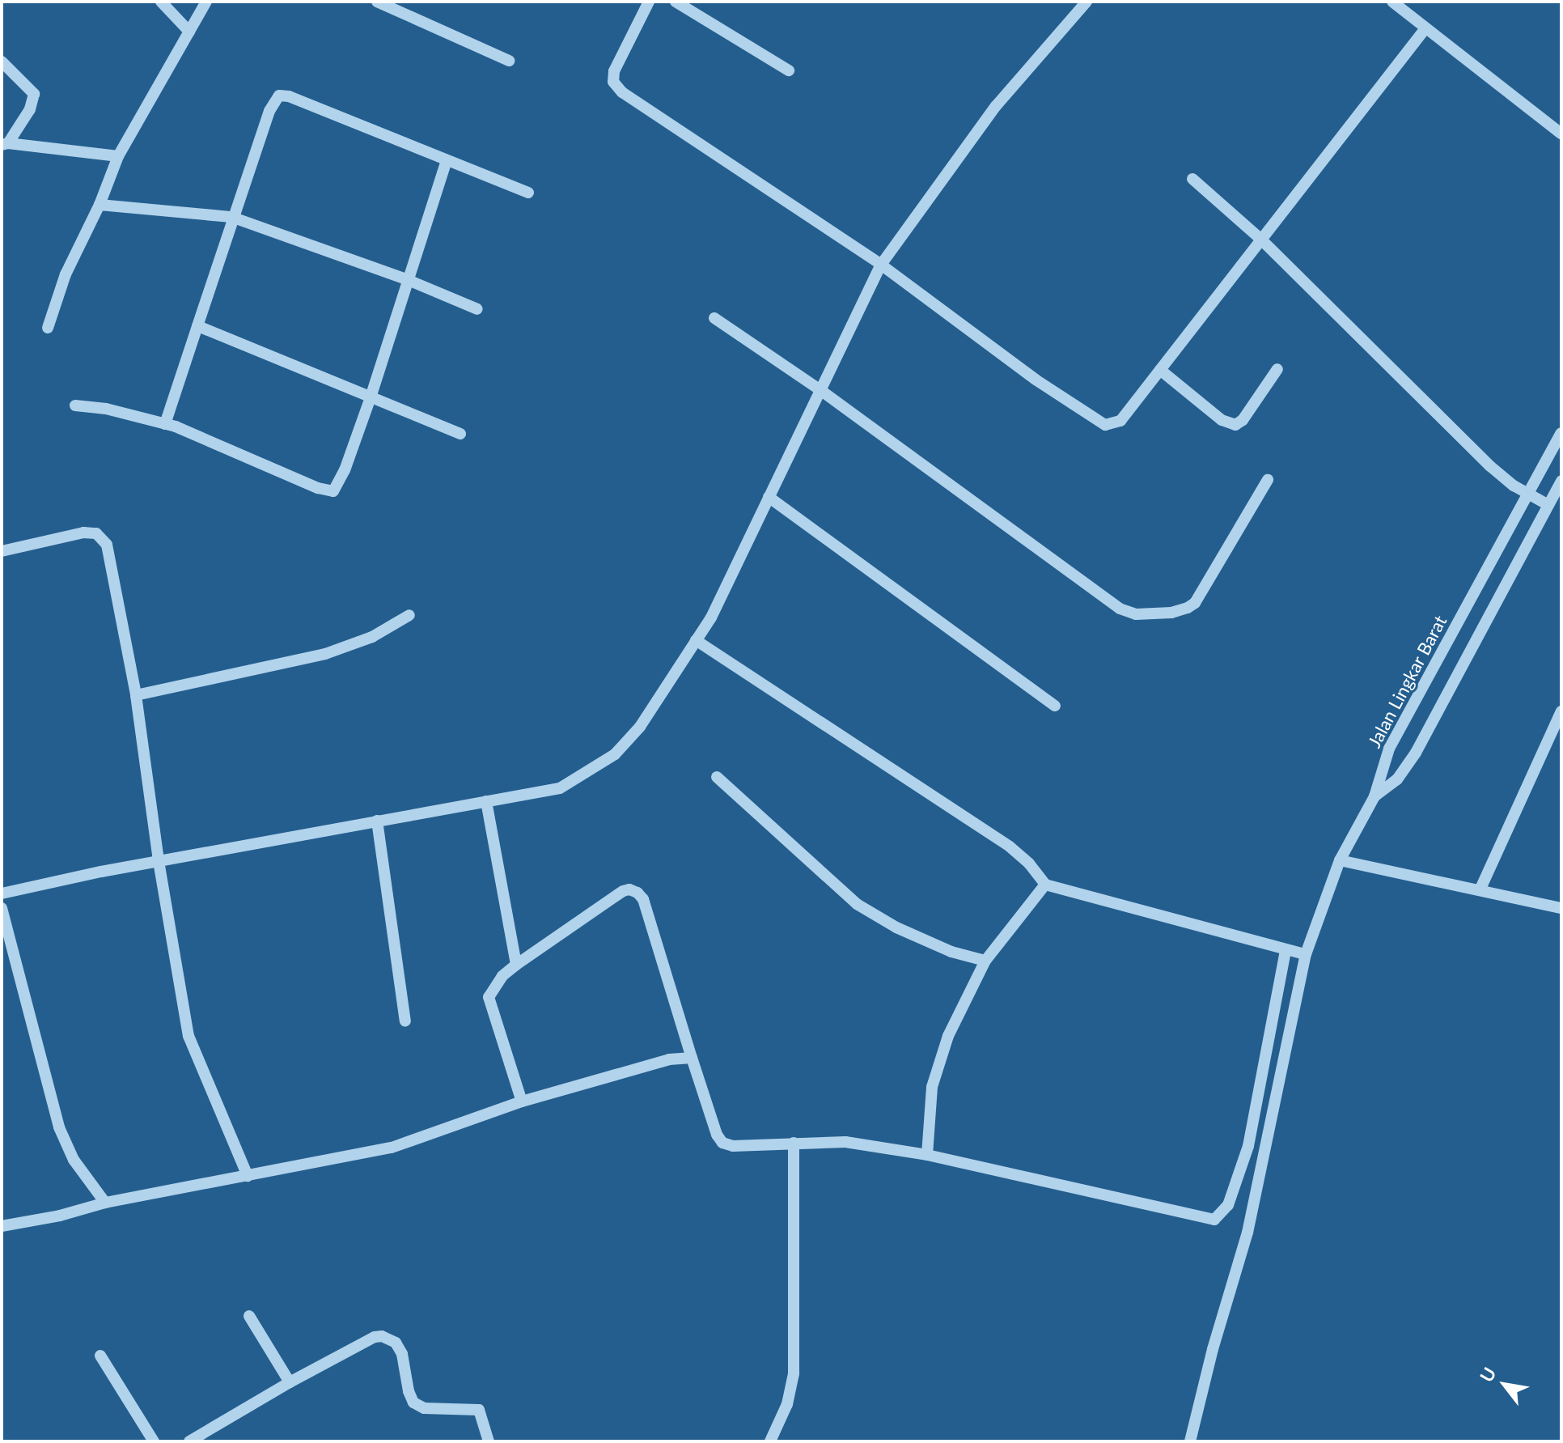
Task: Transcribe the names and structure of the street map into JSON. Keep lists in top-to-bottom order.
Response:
{
  "streets": {
    "street": ["Jalan Lingkar Barat"]
  },
  "north": "top left"
}
